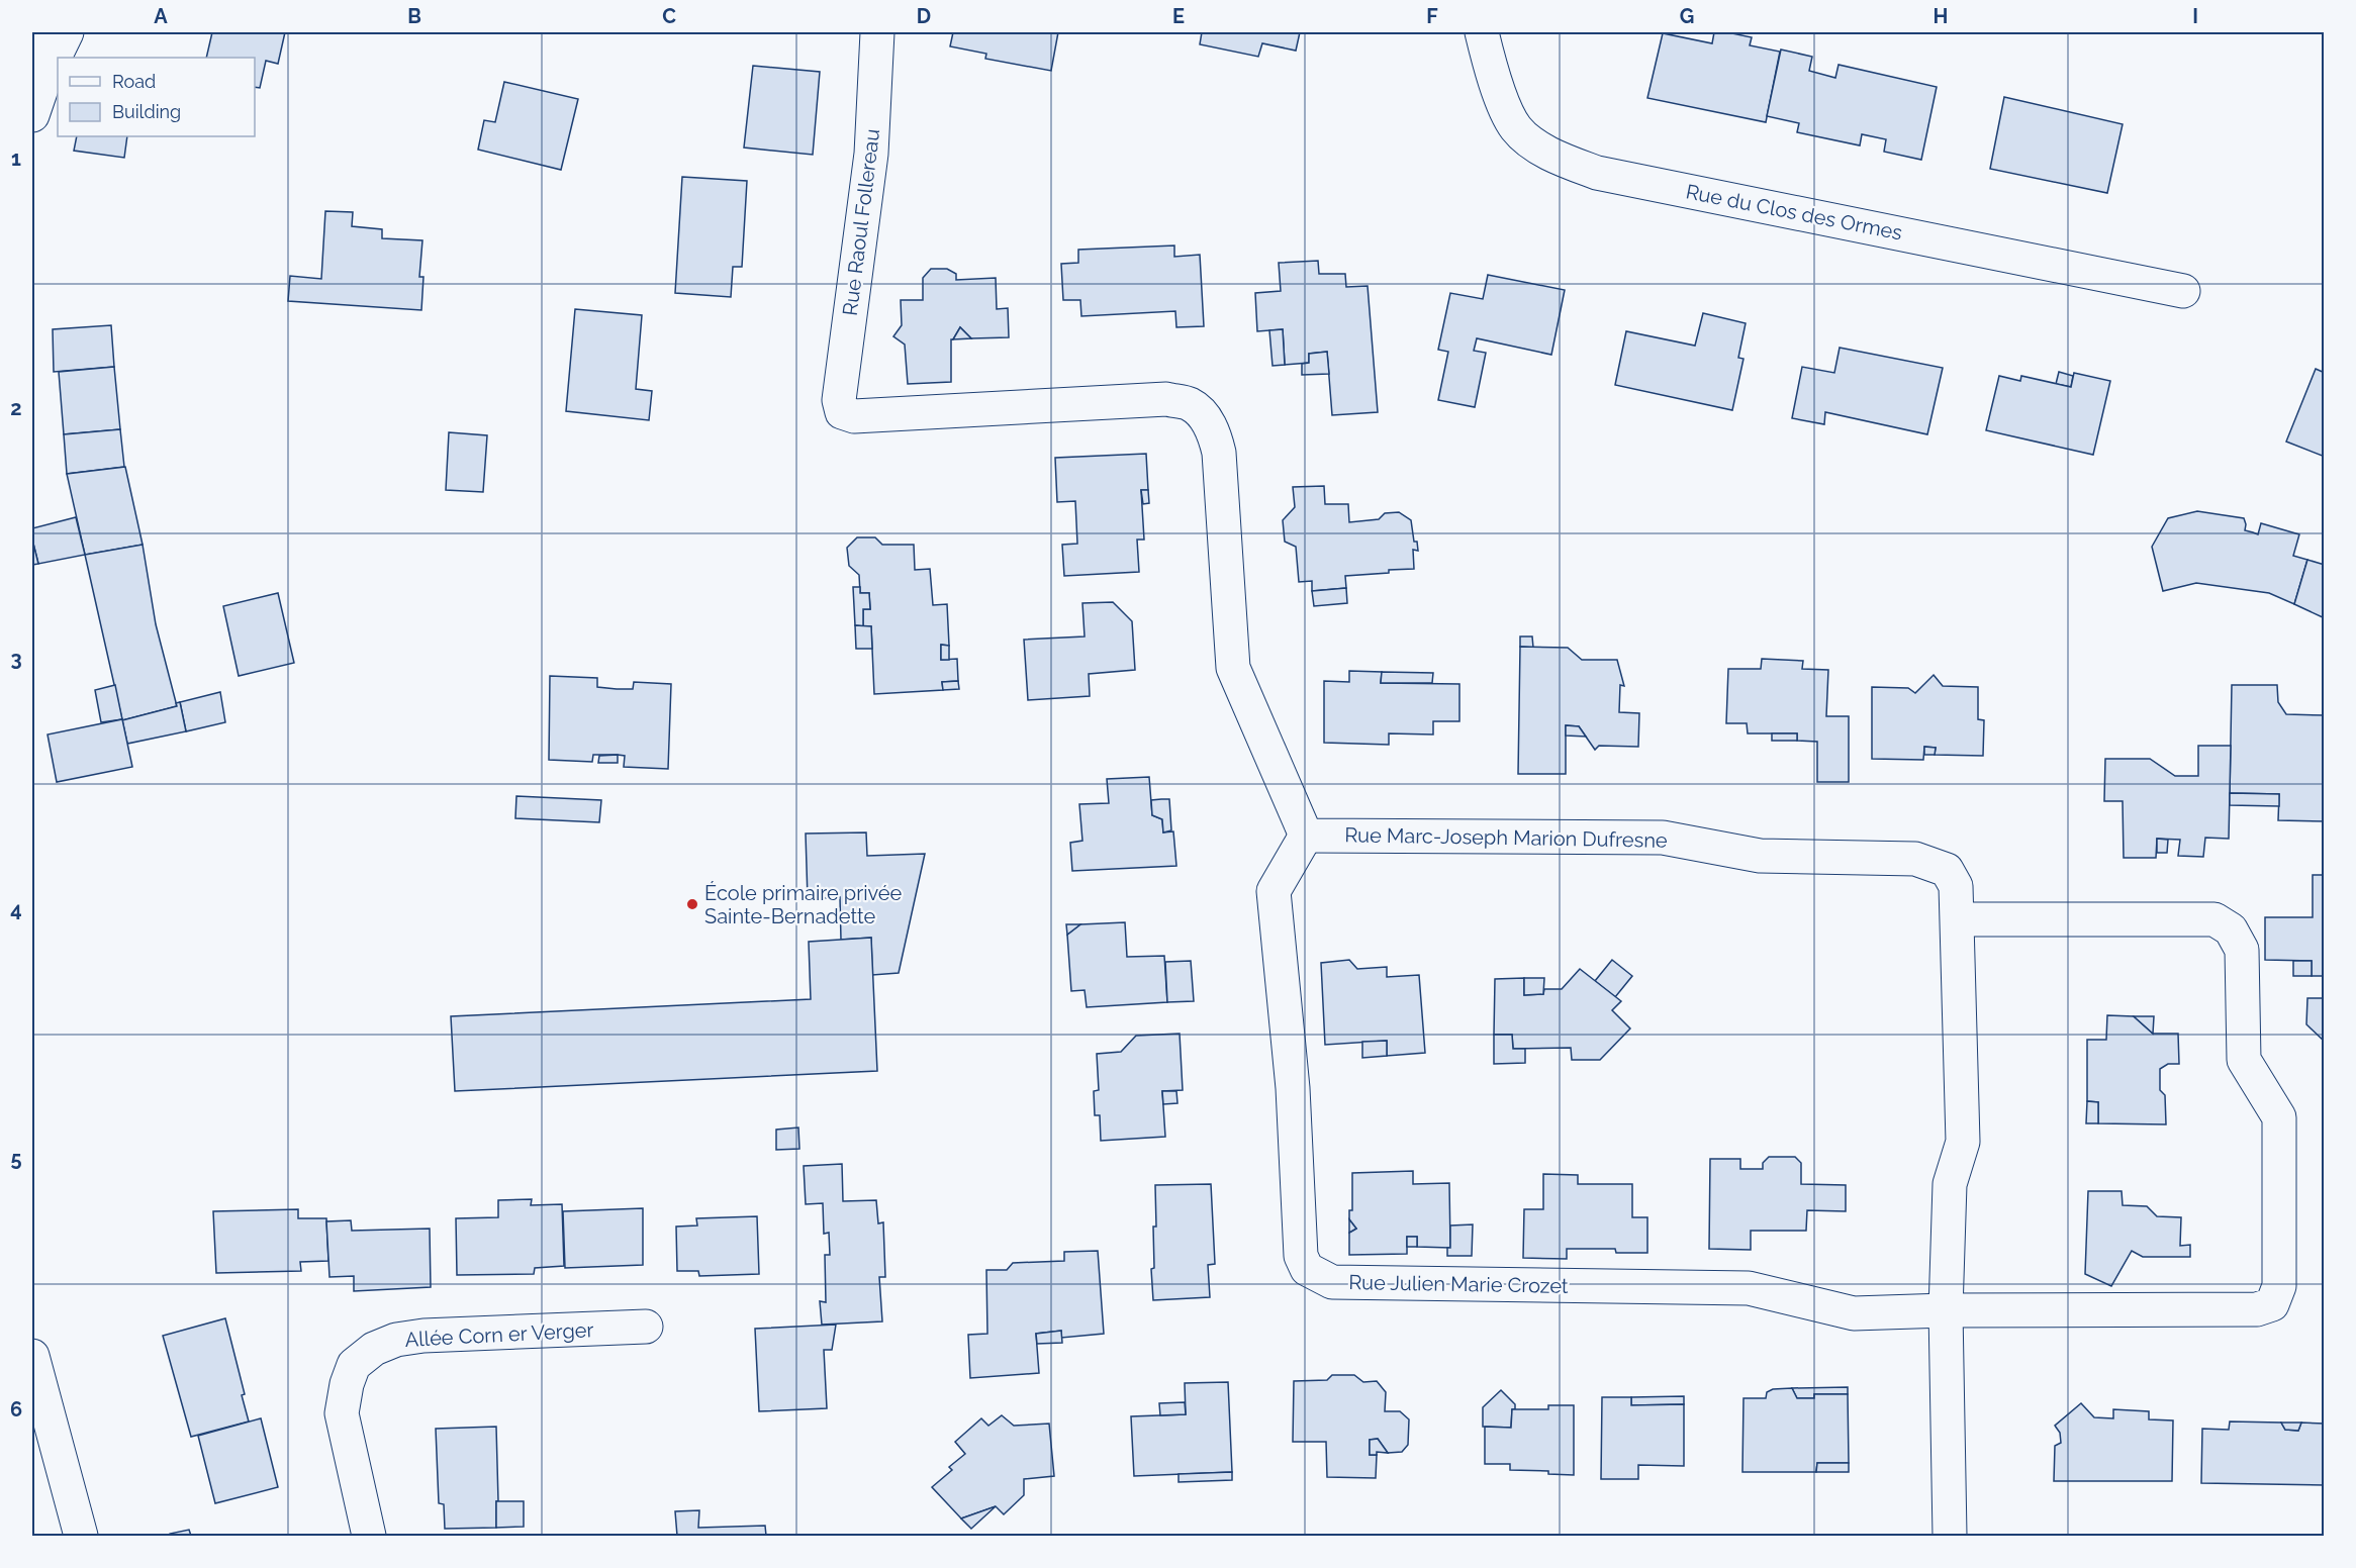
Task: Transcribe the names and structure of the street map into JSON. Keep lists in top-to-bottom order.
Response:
{
  "streets": {
    "street": [
      "Rue du Clos des Ormes",
      "Rue Raoul Follereau",
      "Rue Marc-Joseph Marion Dufresne",
      "Rue Julien Marie Crozet",
      "Allée Corn er Verger"
    ]
  },
  "crossings": [
    ["Rue Raoul Follereau", "Rue Marc-Joseph Marion Dufresne"],
    ["Rue Raoul Follereau", "Rue Julien Marie Crozet"],
    ["Rue Marc-Joseph Marion Dufresne", "Rue Julien Marie Crozet"]
  ],
  "places": ["École primaire privée Sainte-Bernadette"],
  "legend": ["Road", "Building"],
  "grid": {
    "columns": [
      "A",
      "B",
      "C",
      "D",
      "E",
      "F",
      "G",
      "H",
      "I"
    ],
    "rows": [
      "1",
      "2",
      "3",
      "4",
      "5",
      "6"
    ]
  }
}
